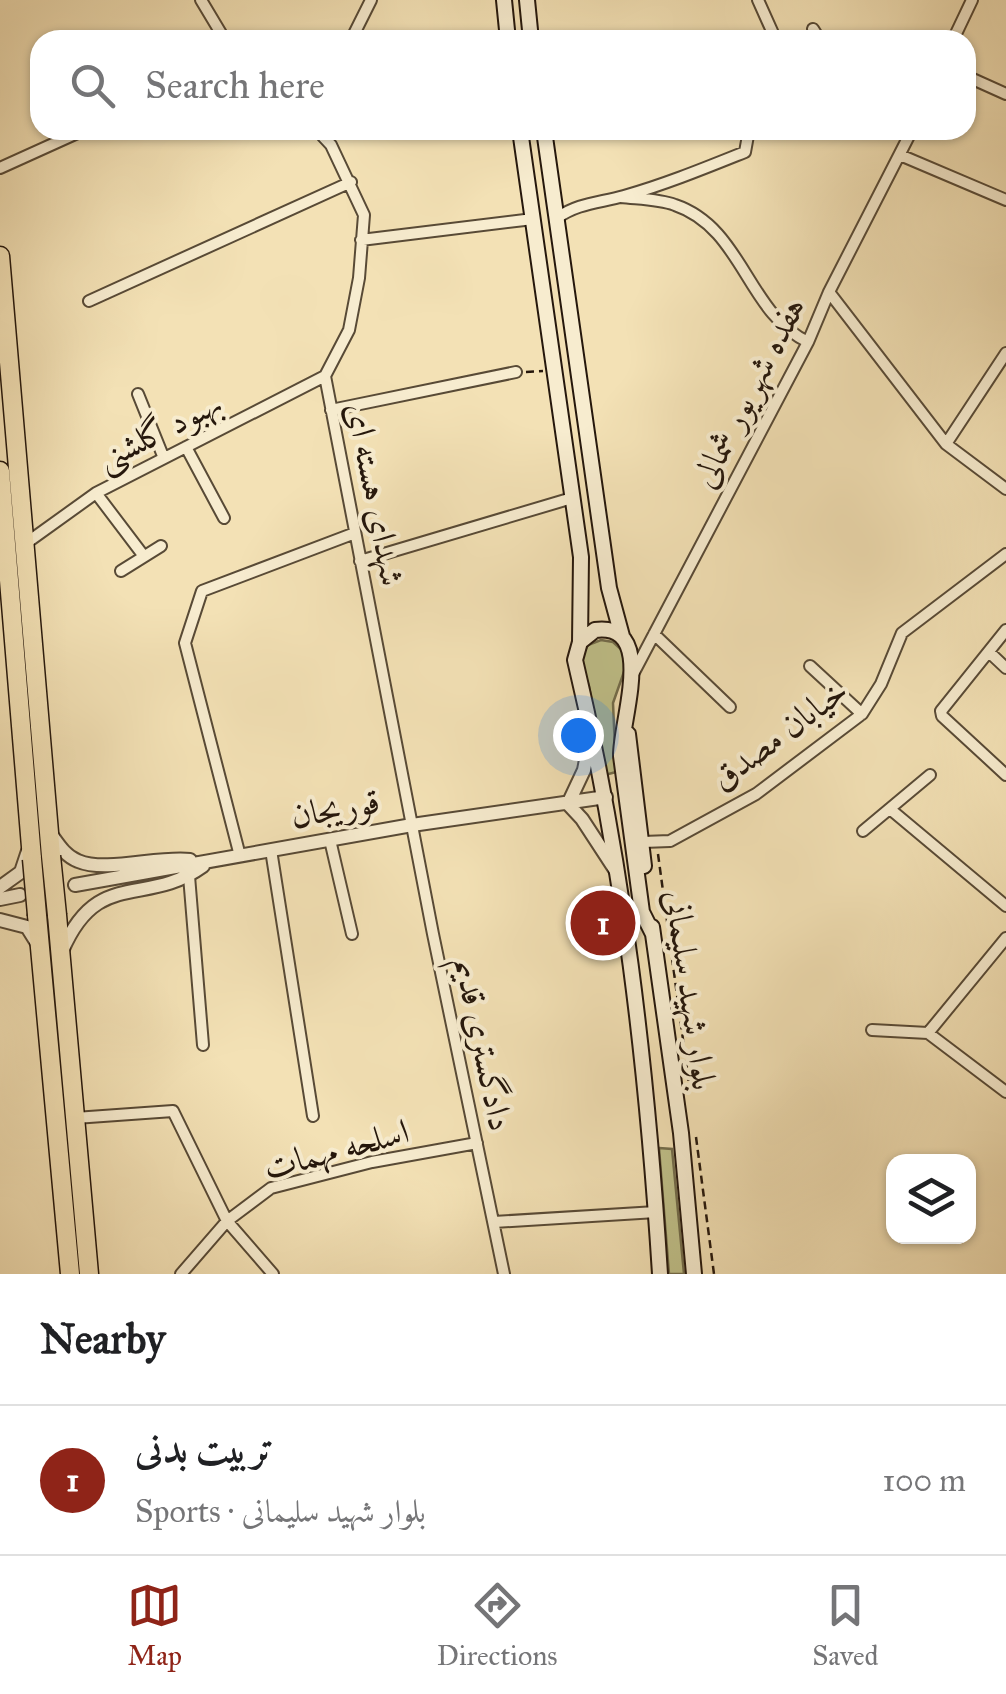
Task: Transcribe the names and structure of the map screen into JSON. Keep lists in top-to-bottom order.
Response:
{
  "streets": {
    "main road": ["بلوار شهید سلیمانی"],
    "street": [
      "هفده شهریور شمالی",
      "بهبود گلشنی",
      "شهدای هسته ای",
      "خیابان مصدق",
      "قوریجان",
      "دادگستری قدیم",
      "اسلحه مهمات"
    ]
  },
  "crossings": [
    ["بهبود گلشنی", "شهدای هسته ای"],
    ["شهدای هسته ای", "قوریجان"],
    ["شهدای هسته ای", "دادگستری قدیم"],
    ["خیابان مصدق", "بلوار شهید سلیمانی"],
    ["قوریجان", "بلوار شهید سلیمانی"],
    ["قوریجان", "دادگستری قدیم"],
    ["دادگستری قدیم", "اسلحه مهمات"]
  ],
  "page": {
    "search": "Search here",
    "pins": "1",
    "heading": "Nearby",
    "list": [
      {
        "mark": "1",
        "name": "تربیت بدنی",
        "note": "Sports · بلوار شهید سلیمانی",
        "value": "100 m"
      }
    ],
    "nav": ["Map", "Directions", "Saved"]
  }
}
